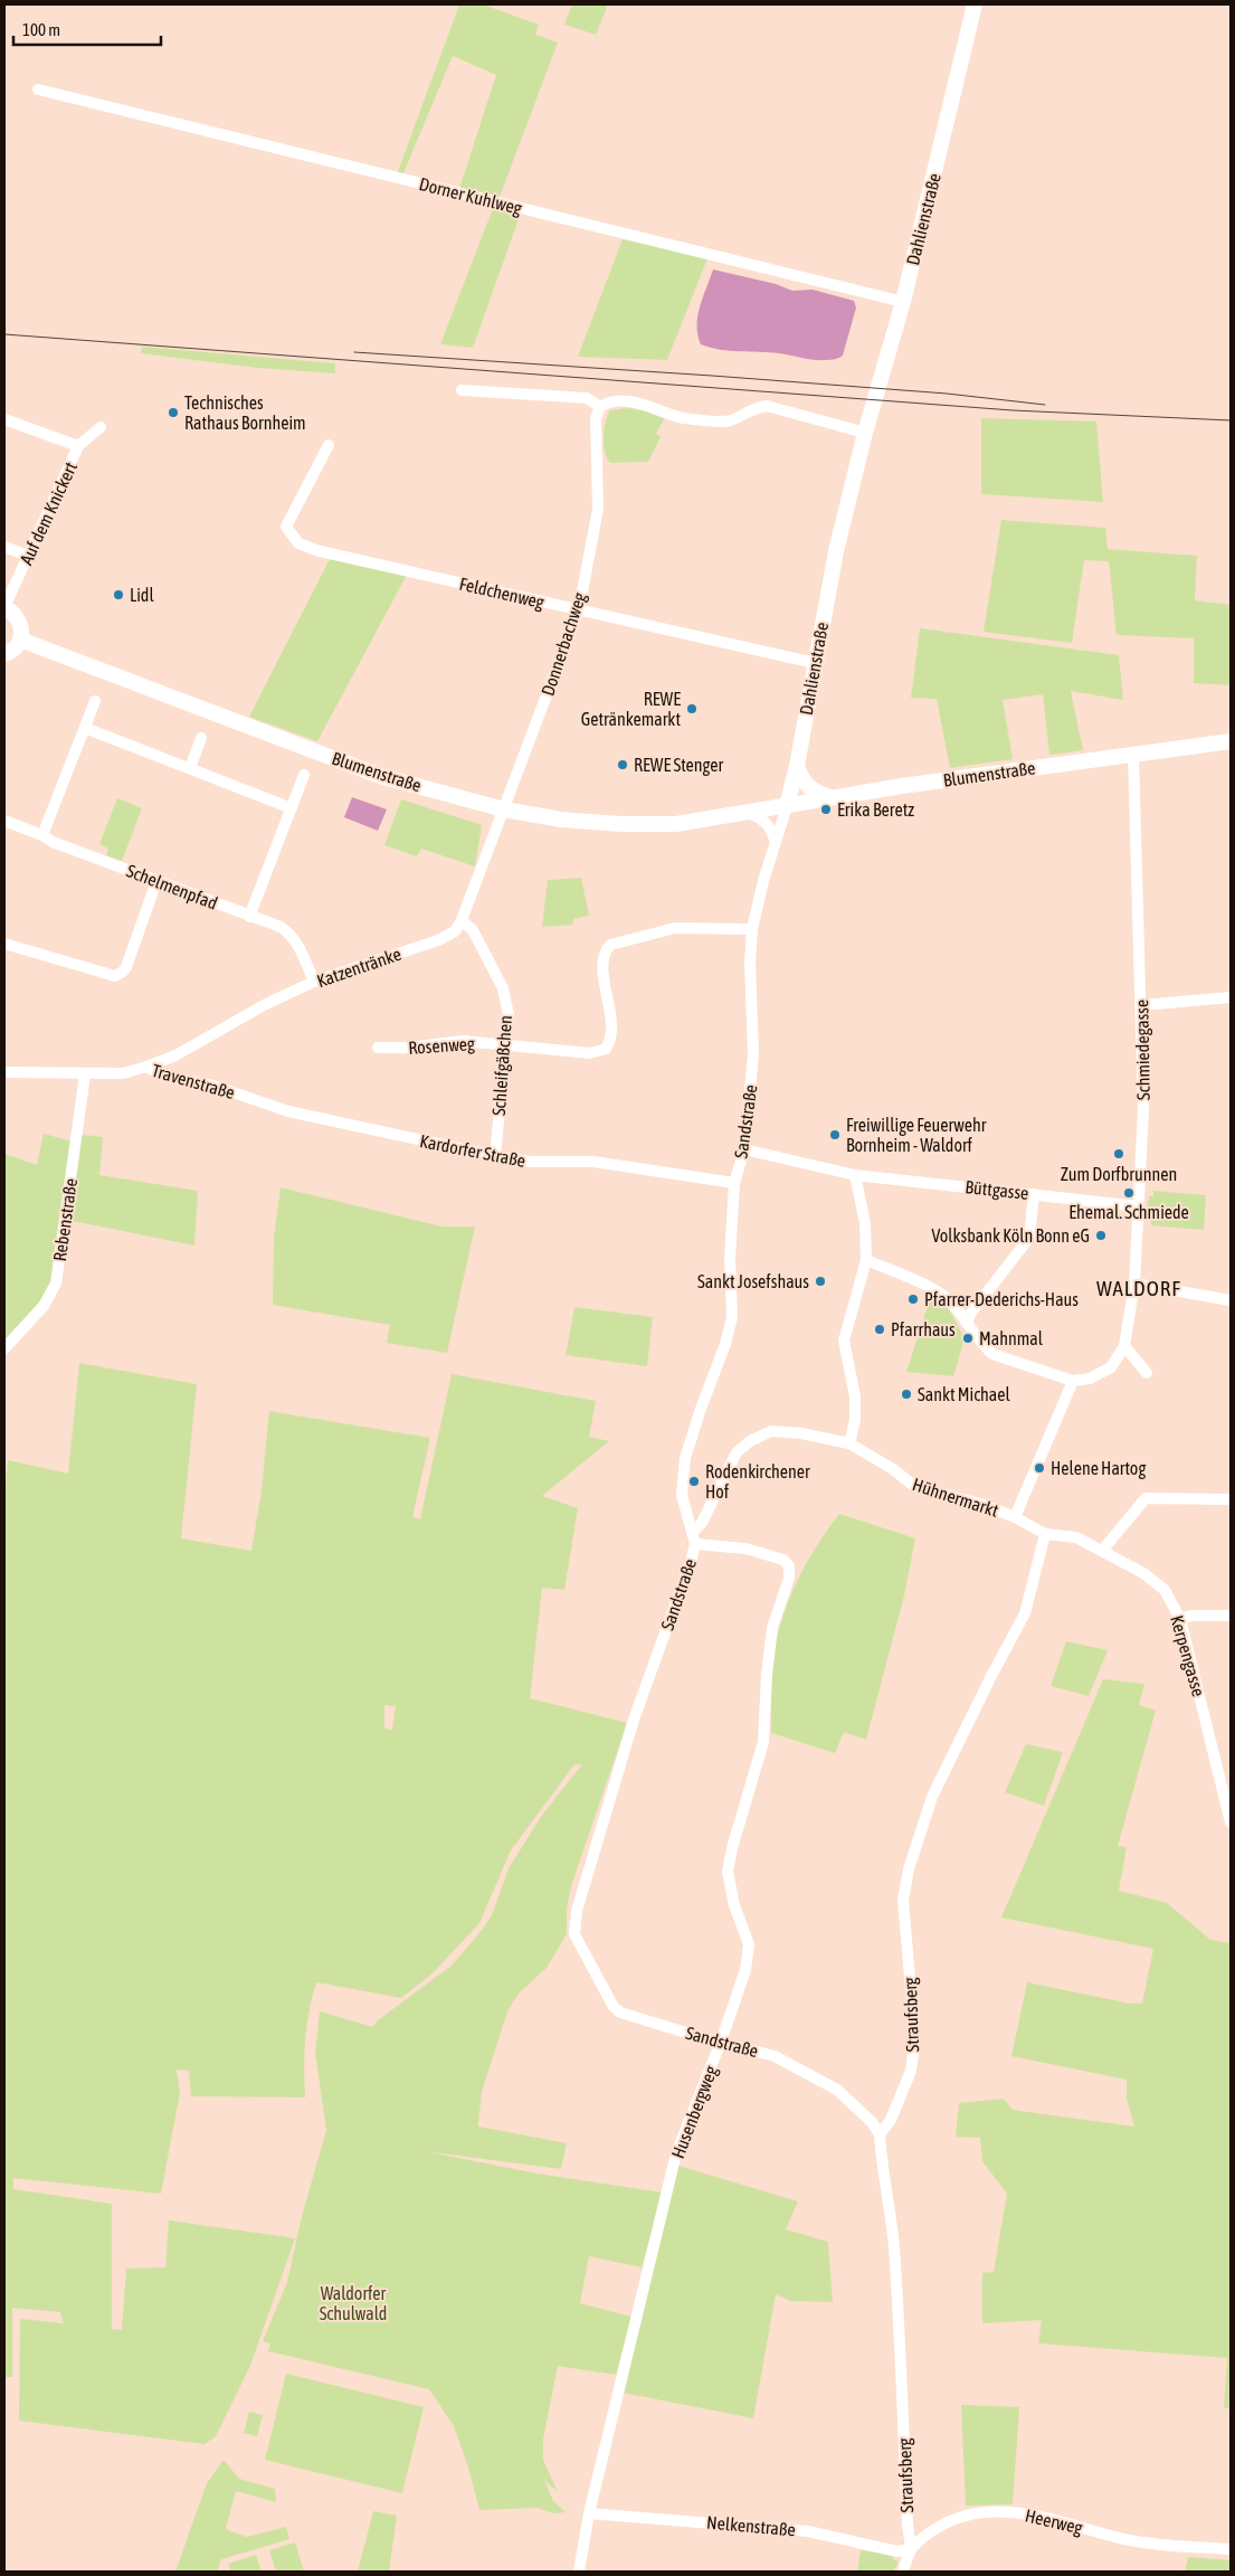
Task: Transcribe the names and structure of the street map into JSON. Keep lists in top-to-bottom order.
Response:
{
  "streets": {
    "main road": ["Dahlienstraße", "Blumenstraße"],
    "street": [
      "Dorner Kuhlweg",
      "Auf dem Knickert",
      "Feldchenweg",
      "Donnerbachweg",
      "Schelmenpfad",
      "Katzentränke",
      "Rosenweg",
      "Schmiedegasse",
      "Schleifgäßchen",
      "Travenstraße",
      "Sandstraße",
      "Kardorfer Straße",
      "Büttgasse",
      "Rebenstraße",
      "Hühnermarkt",
      "Kerpengasse",
      "Straufsberg",
      "Husenbergweg",
      "Heerweg",
      "Nelkenstraße"
    ]
  },
  "crossings": [
    ["Dorner Kuhlweg", "Dahlienstraße"],
    ["Dahlienstraße", "Feldchenweg"],
    ["Dahlienstraße", "Blumenstraße"],
    ["Dahlienstraße", "Sandstraße"],
    ["Feldchenweg", "Donnerbachweg"],
    ["Donnerbachweg", "Blumenstraße"],
    ["Donnerbachweg", "Katzentränke"],
    ["Blumenstraße", "Katzentränke"],
    ["Blumenstraße", "Schmiedegasse"],
    ["Blumenstraße", "Sandstraße"],
    ["Schelmenpfad", "Katzentränke"],
    ["Katzentränke", "Schleifgäßchen"],
    ["Katzentränke", "Travenstraße"],
    ["Rosenweg", "Schleifgäßchen"],
    ["Rosenweg", "Sandstraße"],
    ["Schmiedegasse", "Büttgasse"],
    ["Schleifgäßchen", "Kardorfer Straße"],
    ["Travenstraße", "Kardorfer Straße"],
    ["Travenstraße", "Rebenstraße"],
    ["Sandstraße", "Kardorfer Straße"],
    ["Sandstraße", "Büttgasse"],
    ["Sandstraße", "Hühnermarkt"],
    ["Sandstraße", "Straufsberg"],
    ["Sandstraße", "Husenbergweg"],
    ["Hühnermarkt", "Kerpengasse"],
    ["Hühnermarkt", "Straufsberg"],
    ["Hühnermarkt", "Husenbergweg"],
    ["Kerpengasse", "Straufsberg"],
    ["Straufsberg", "Heerweg"],
    ["Straufsberg", "Nelkenstraße"],
    ["Husenbergweg", "Nelkenstraße"],
    ["Heerweg", "Nelkenstraße"]
  ],
  "districts": ["WALDORF"],
  "parks": ["Waldorfer Schulwald"],
  "places": [
    "Technisches Rathaus Bornheim",
    "Lidl",
    "REWE Getränkemarkt",
    "REWE Stenger",
    "Erika Beretz",
    "Freiwillige Feuerwehr Bornheim - Waldorf",
    "Zum Dorfbrunnen",
    "Ehemal. Schmiede",
    "Volksbank Köln Bonn eG",
    "Sankt Josefshaus",
    "Pfarrer-Dederichs-Haus",
    "Pfarrhaus",
    "Mahnmal",
    "Sankt Michael",
    "Helene Hartog",
    "Rodenkirchener Hof"
  ],
  "scale_bar": "100 m"
}
